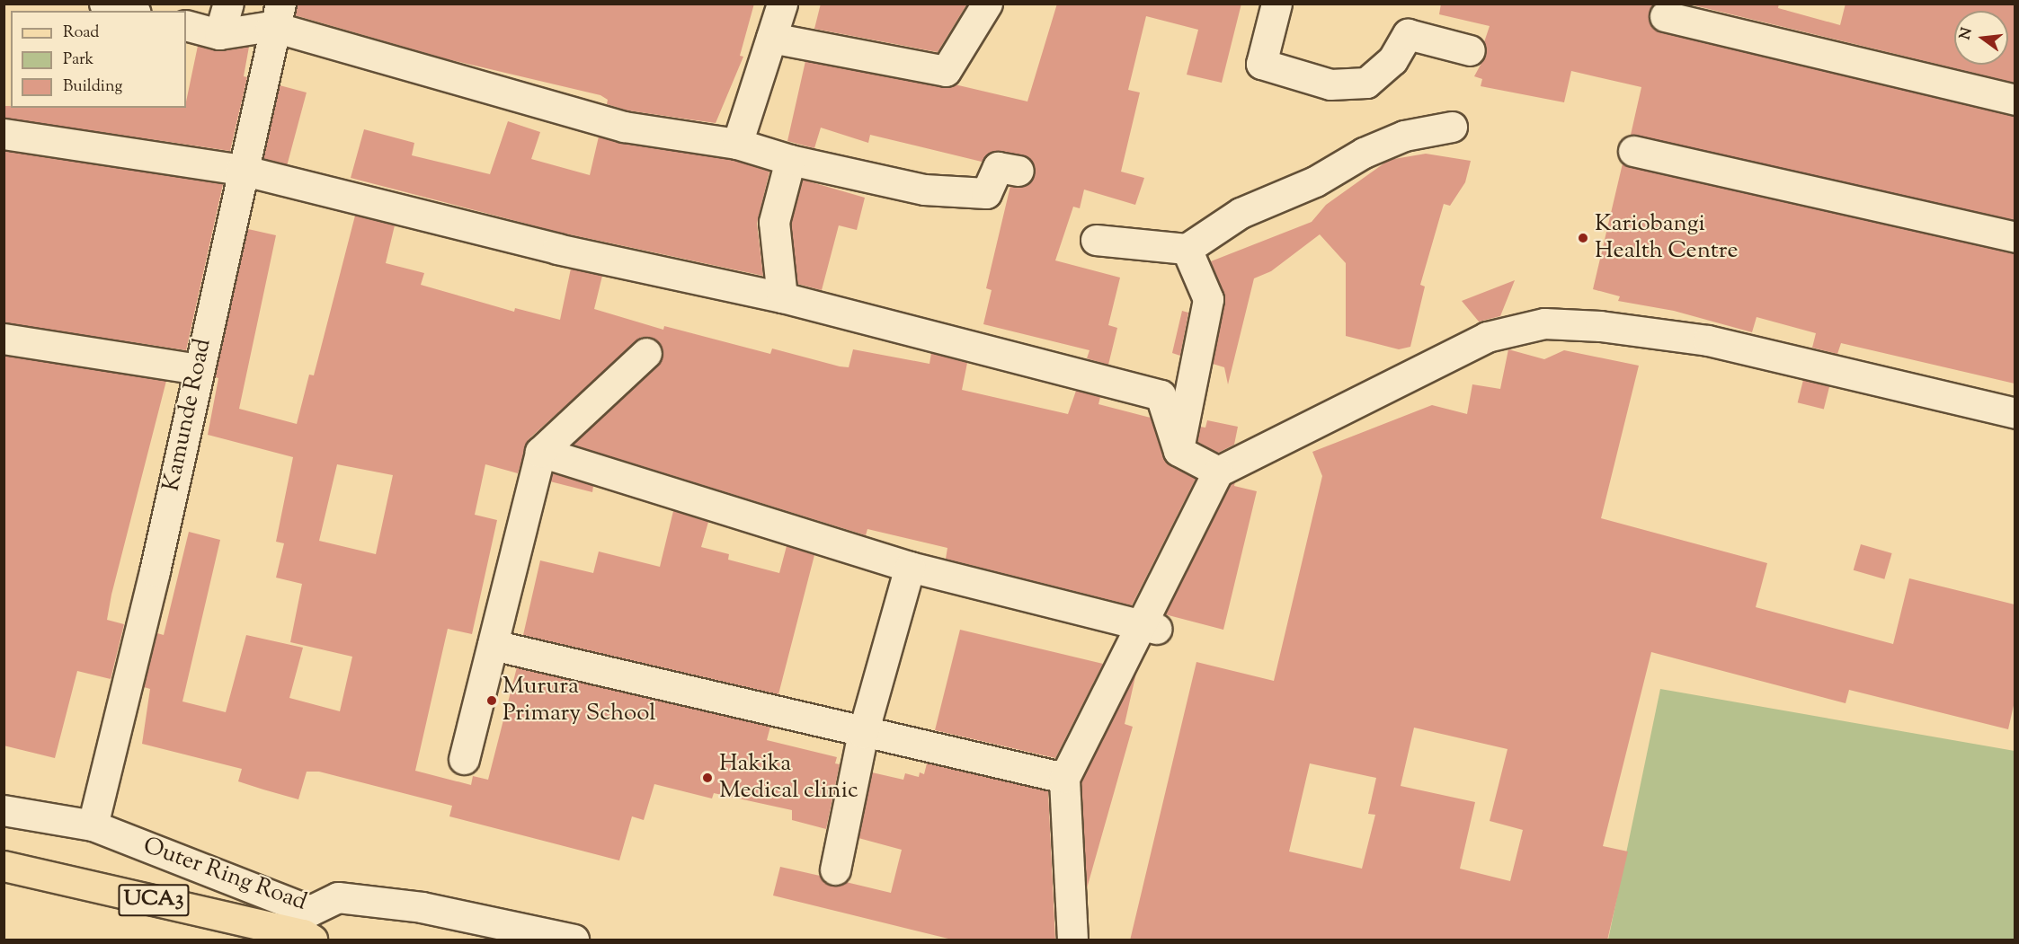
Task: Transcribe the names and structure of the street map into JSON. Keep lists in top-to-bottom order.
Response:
{
  "streets": {
    "main road": ["Outer Ring Road", "UCA3"],
    "street": ["Kamunde Road"]
  },
  "crossings": [
    ["Kamunde Road", "Outer Ring Road"]
  ],
  "places": ["Kariobangi Health Centre", "Murura Primary School", "Hakika Medical clinic"],
  "legend": ["Road", "Park", "Building"],
  "north": "left"
}
